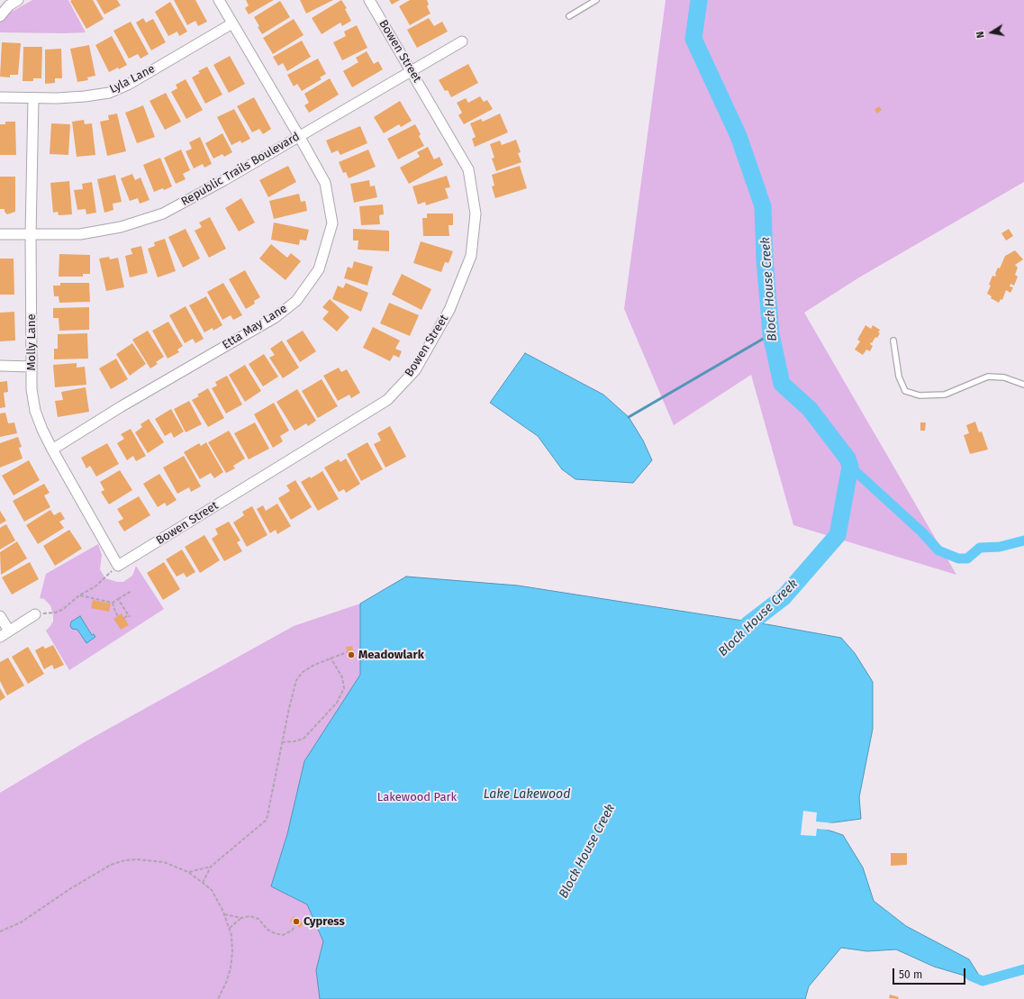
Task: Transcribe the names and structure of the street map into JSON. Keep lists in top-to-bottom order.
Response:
{
  "streets": {
    "street": [
      "Bowen Street",
      "Lyla Lane",
      "Republic Trails Boulevard",
      "Etta May Lane",
      "Molly Lane"
    ]
  },
  "crossings": [
    ["Bowen Street", "Republic Trails Boulevard"],
    ["Bowen Street", "Molly Lane"],
    ["Lyla Lane", "Etta May Lane"],
    ["Lyla Lane", "Molly Lane"],
    ["Republic Trails Boulevard", "Etta May Lane"],
    ["Republic Trails Boulevard", "Molly Lane"],
    ["Etta May Lane", "Molly Lane"]
  ],
  "water": ["Block House Creek", "Lake Lakewood"],
  "parks": ["Lakewood Park"],
  "places": ["Meadowlark", "Cypress"],
  "scale_bar": "50 m",
  "north": "left"
}
